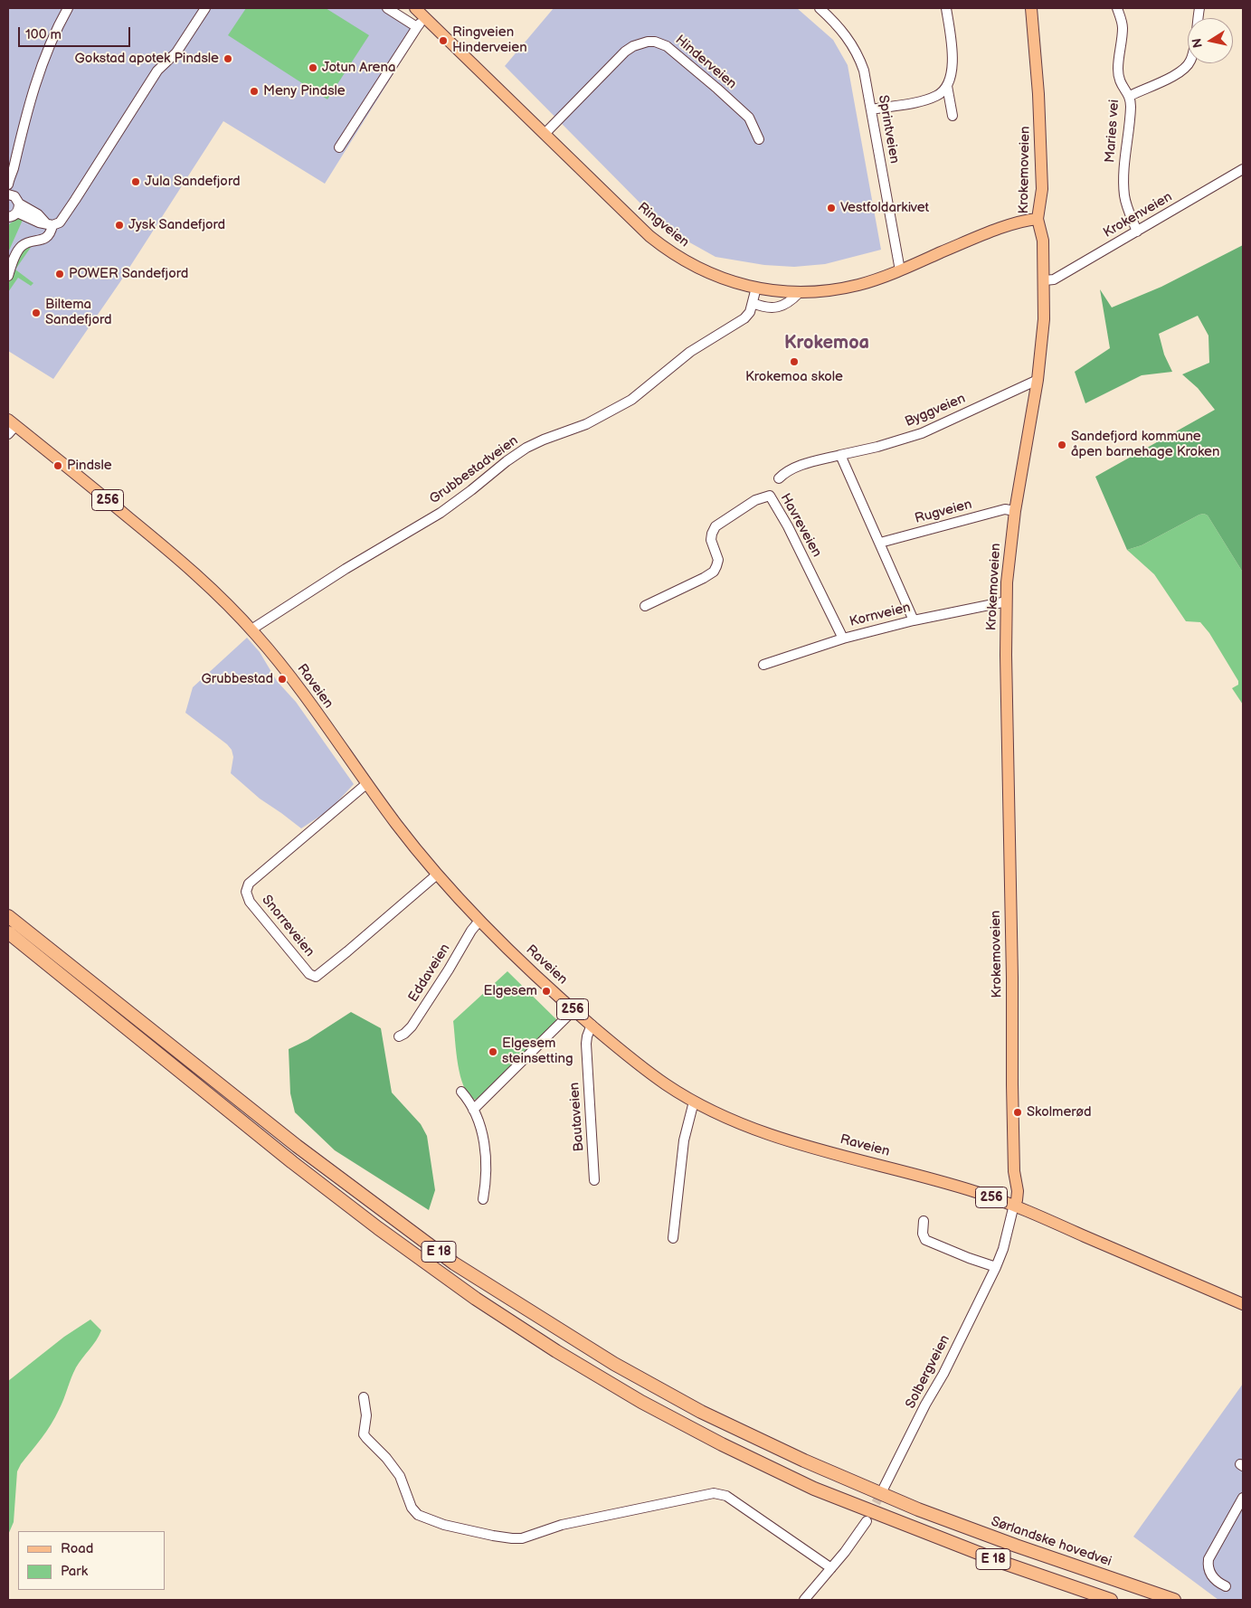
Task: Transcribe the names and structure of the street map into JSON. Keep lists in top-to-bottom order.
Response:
{
  "streets": {
    "highway": ["E 18", "Sørlandske hovedvei"],
    "main road": [
      "Krokemoveien",
      "Ringveien",
      "256",
      "Raveien"
    ],
    "street": [
      "Hinderveien",
      "Sprintveien",
      "Maries vei",
      "Krokenveien",
      "Byggveien",
      "Grubbestadveien",
      "Rugveien",
      "Havreveien",
      "Kornveien",
      "Snorreveien",
      "Eddaveien",
      "Bautaveien",
      "Solbergveien"
    ]
  },
  "crossings": [
    ["Hinderveien", "Ringveien"],
    ["Sprintveien", "Ringveien"],
    ["Maries vei", "Krokenveien"],
    ["Krokemoveien", "Krokenveien"],
    ["Krokemoveien", "Ringveien"],
    ["Krokemoveien", "Byggveien"],
    ["Krokemoveien", "Rugveien"],
    ["Krokemoveien", "Kornveien"],
    ["Krokemoveien", "Raveien"],
    ["Krokemoveien", "Solbergveien"],
    ["Ringveien", "Grubbestadveien"],
    ["Grubbestadveien", "Raveien"],
    ["Havreveien", "Kornveien"],
    ["Raveien", "Snorreveien"],
    ["Raveien", "Eddaveien"],
    ["Raveien", "Bautaveien"],
    ["Raveien", "Solbergveien"]
  ],
  "districts": ["Krokemoa"],
  "places": [
    "Ringveien Hinderveien",
    "Gokstad apotek Pindsle",
    "Jotun Arena",
    "Meny Pindsle",
    "Jula Sandefjord",
    "Vestfoldarkivet",
    "Jysk Sandefjord",
    "POWER Sandefjord",
    "Biltema Sandefjord",
    "Krokemoa skole",
    "Sandefjord kommune åpen barnehage Kroken",
    "Pindsle",
    "Grubbestad",
    "Elgesem",
    "Elgesem steinsetting",
    "Skolmerød"
  ],
  "legend": ["Road", "Park"],
  "scale_bar": "100 m",
  "north": "left"
}
